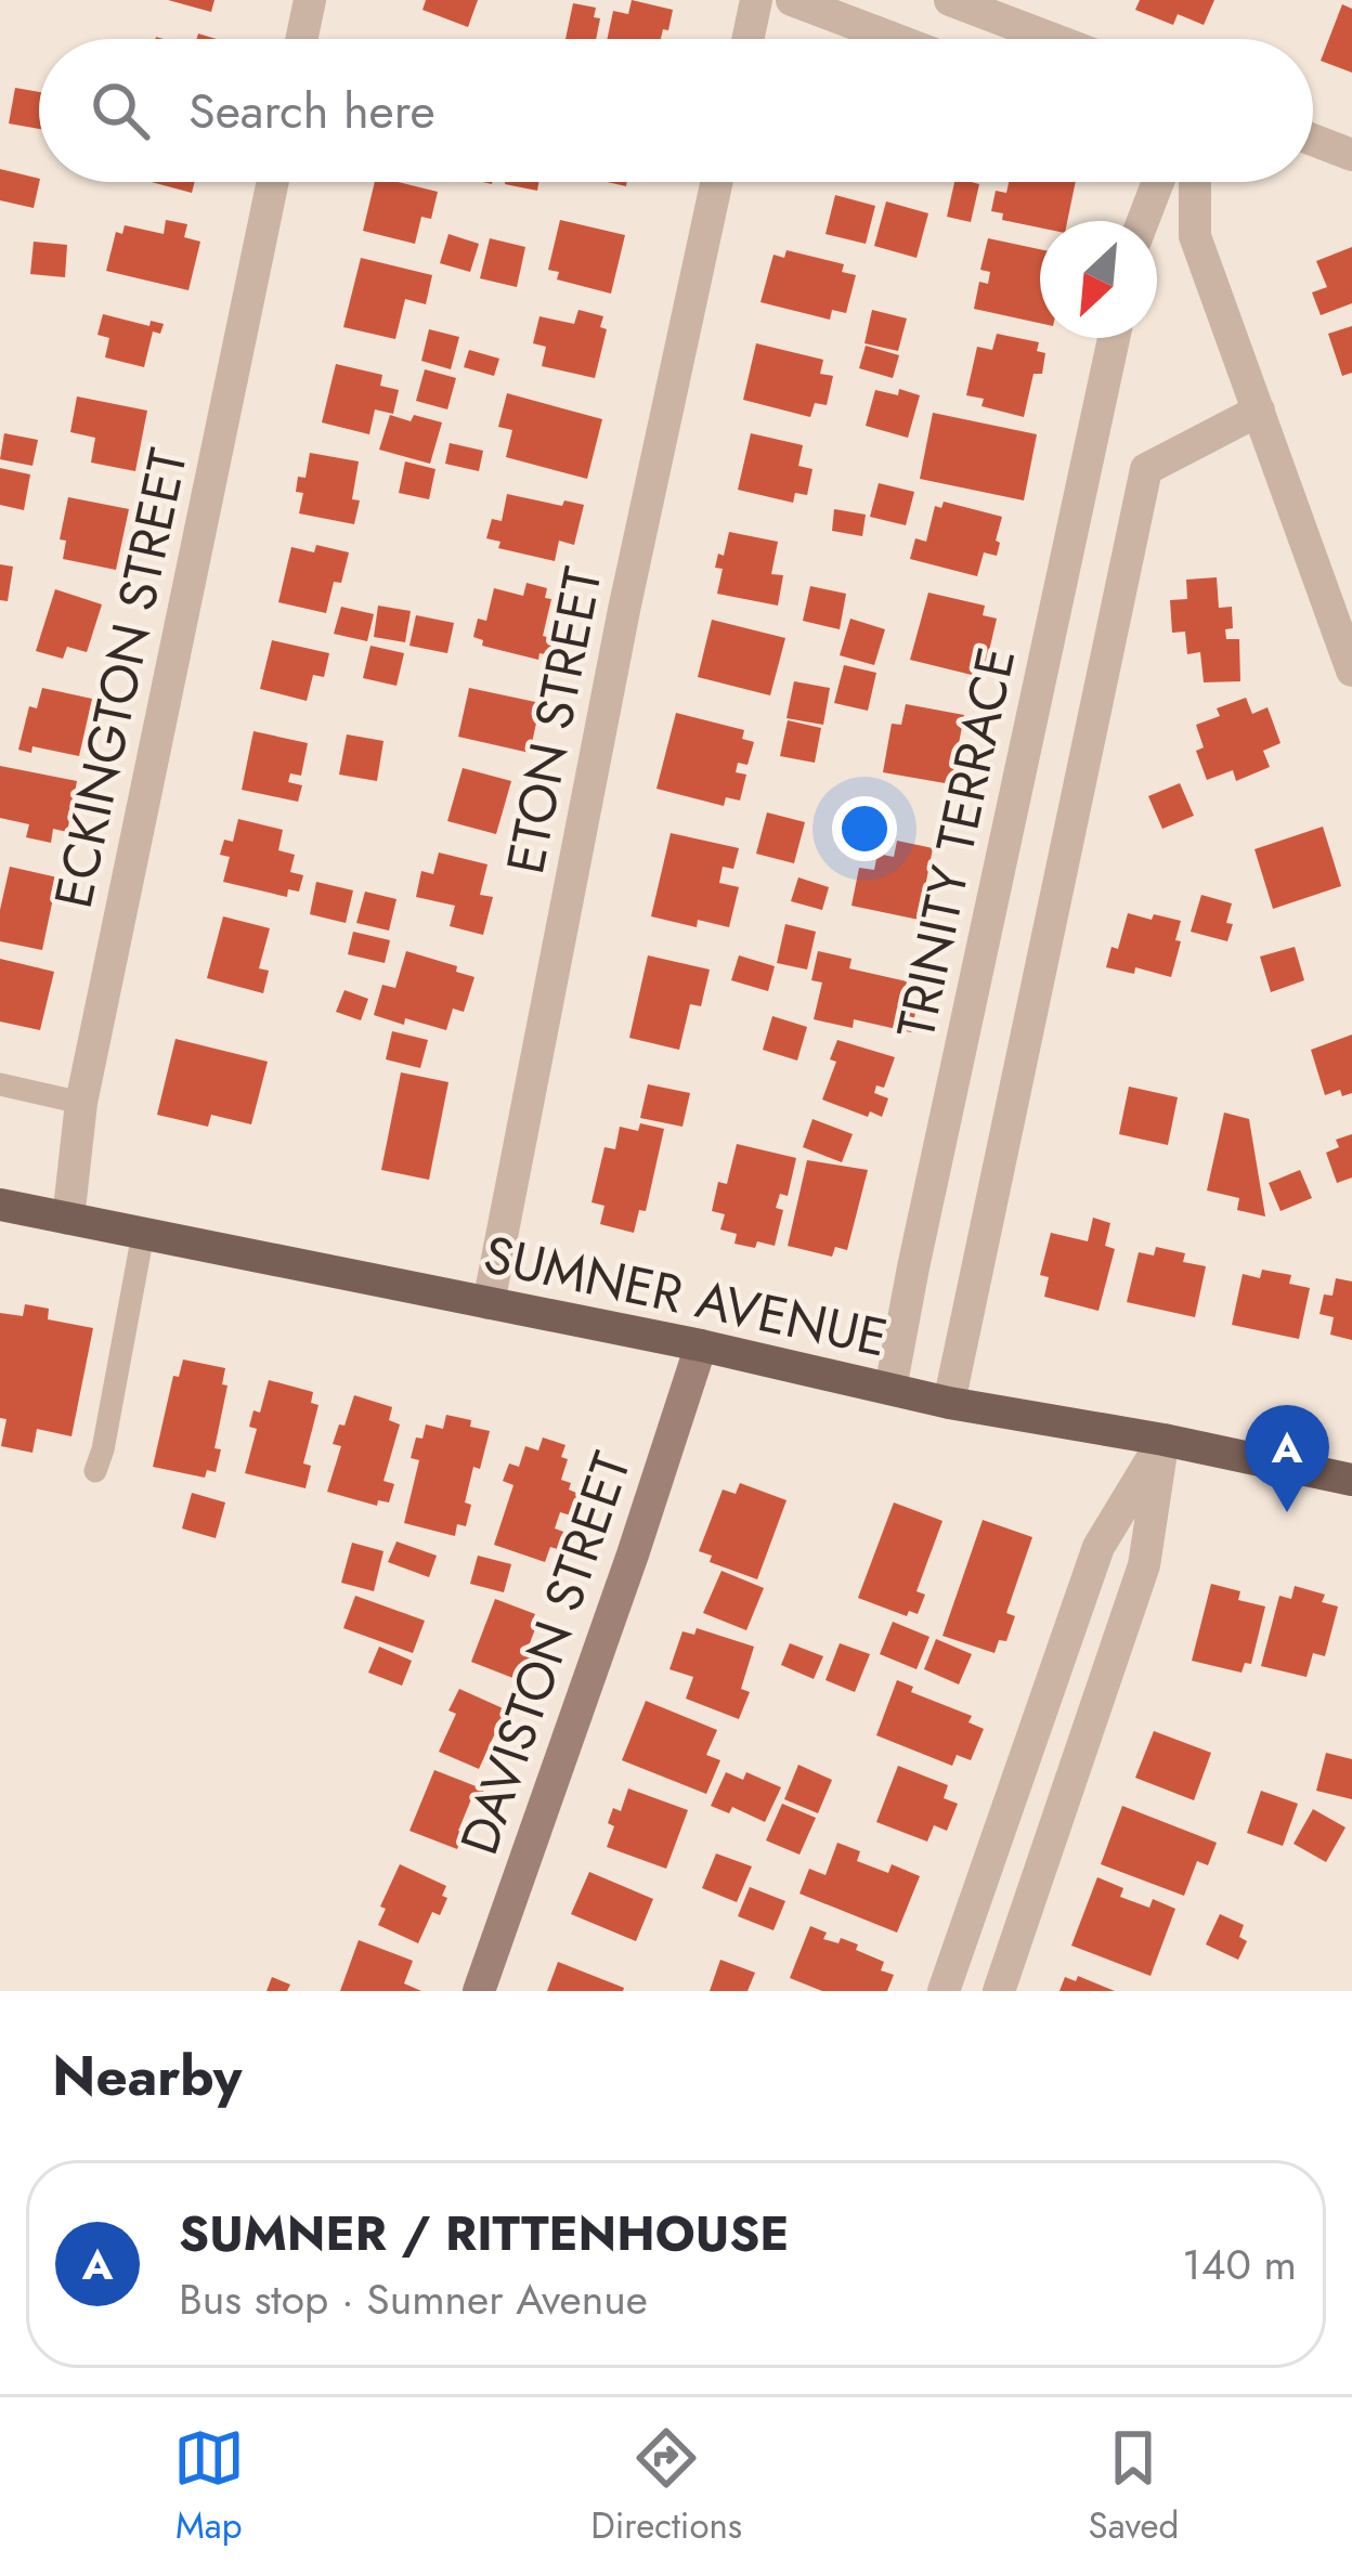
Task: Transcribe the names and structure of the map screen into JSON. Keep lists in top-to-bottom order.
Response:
{
  "streets": {
    "main road": ["SUMNER AVENUE", "DAVISTON STREET"],
    "street": ["ECKINGTON STREET", "ETON STREET", "TRINITY TERRACE"]
  },
  "crossings": [
    ["ECKINGTON STREET", "SUMNER AVENUE"],
    ["ETON STREET", "SUMNER AVENUE"],
    ["TRINITY TERRACE", "SUMNER AVENUE"],
    ["SUMNER AVENUE", "DAVISTON STREET"]
  ],
  "north": "bottom left",
  "page": {
    "search": "Search here",
    "pins": "A",
    "heading": "Nearby",
    "list": [
      {
        "mark": "A",
        "name": "SUMNER / RITTENHOUSE",
        "note": "Bus stop · Sumner Avenue",
        "value": "140 m"
      }
    ],
    "nav": ["Map", "Directions", "Saved"]
  }
}
